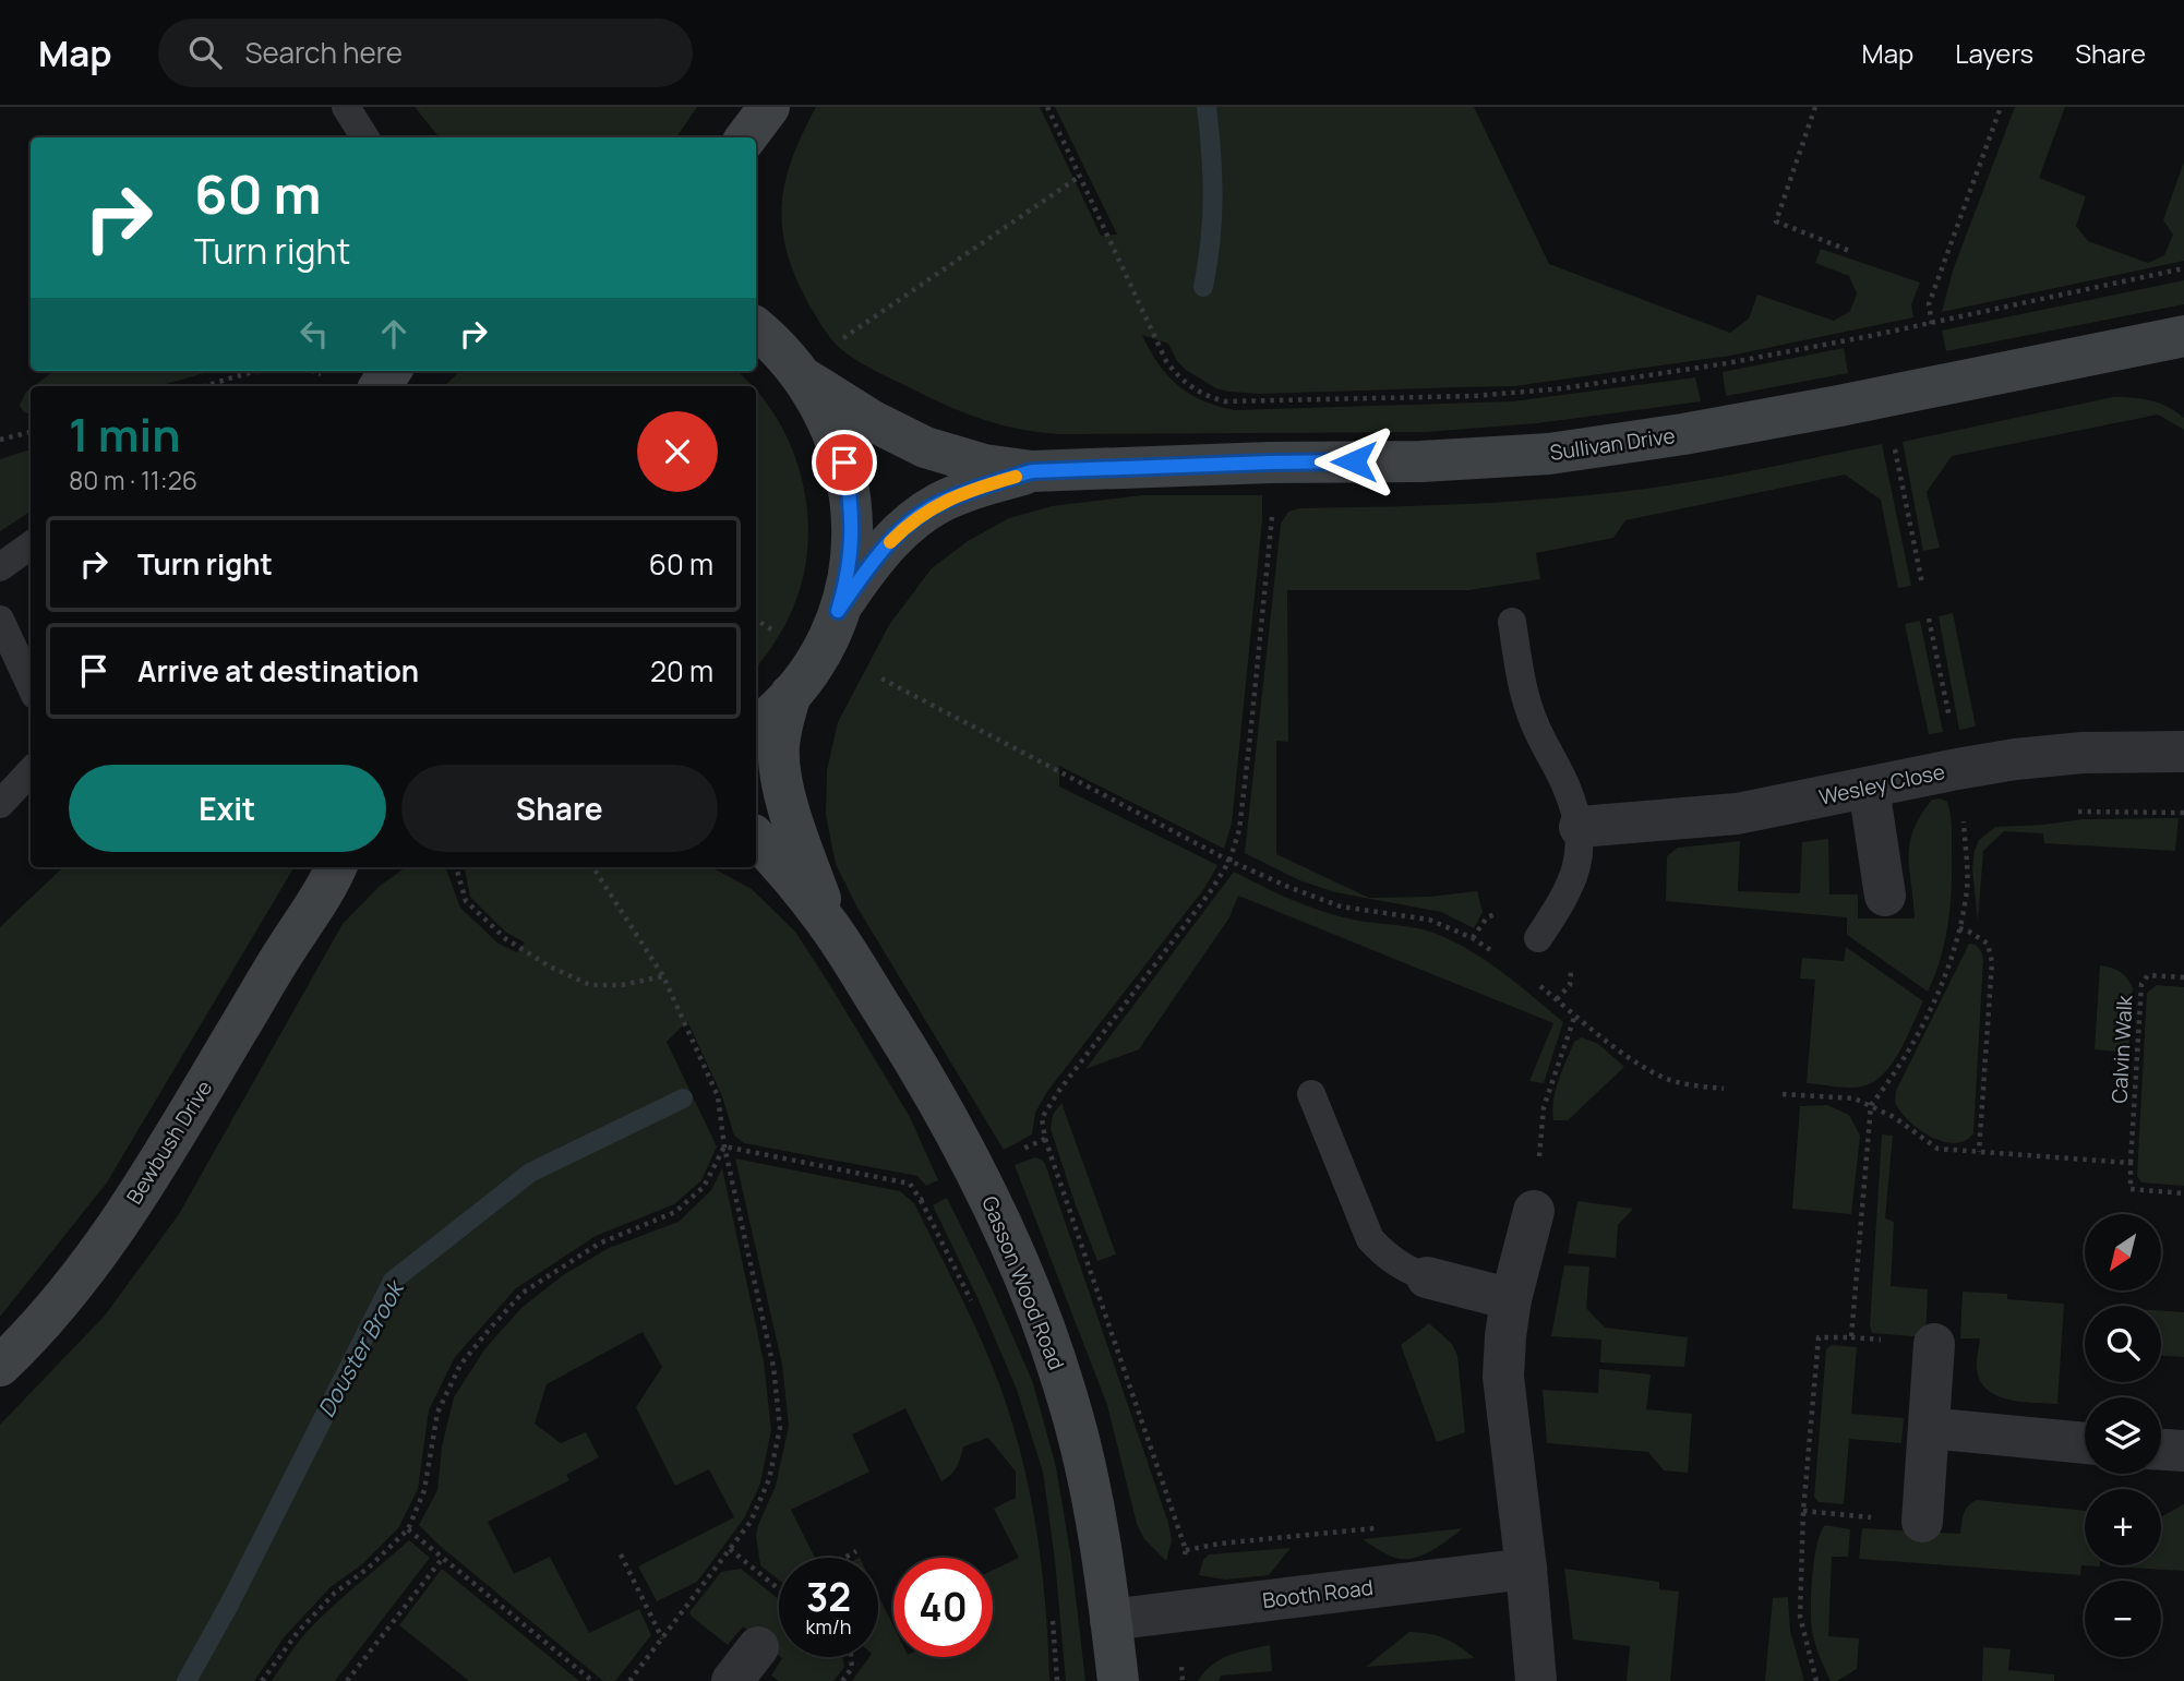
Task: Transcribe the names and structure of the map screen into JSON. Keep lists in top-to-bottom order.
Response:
{
  "streets": {
    "street": [
      "Sullivan Drive",
      "Wesley Close",
      "Bewbush Drive",
      "Gasson Wood Road",
      "Booth Road"
    ],
    "path": ["Calvin Walk"]
  },
  "crossings": [
    ["Gasson Wood Road", "Booth Road"]
  ],
  "water": ["Douster Brook"],
  "north": "bottom left",
  "page": {
    "header": "Map",
    "search": "Search here",
    "nav": ["Map", "Layers", "Share"],
    "turn": ["60 m", "Turn right"],
    "heading": ["1 min", "80 m · 11:26"],
    "list": [
      {
        "name": "Turn right",
        "value": "60 m"
      },
      {
        "name": "Arrive at destination",
        "value": "20 m"
      }
    ],
    "buttons": ["Exit", "Share"],
    "map_buttons": ["+", "−"],
    "speed": "32 km/h",
    "limit": "40"
  }
}
